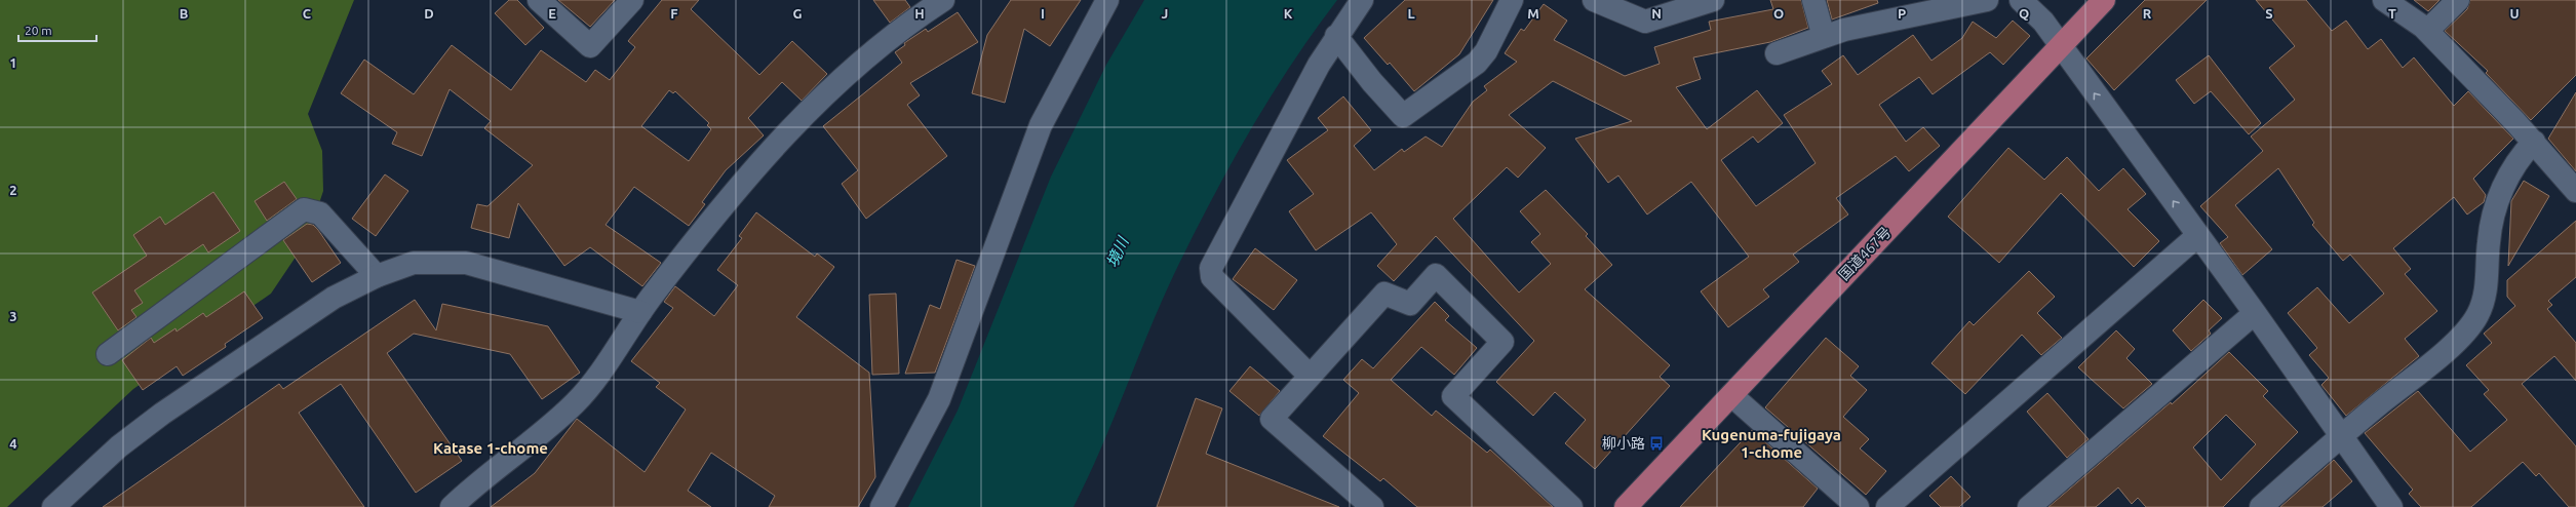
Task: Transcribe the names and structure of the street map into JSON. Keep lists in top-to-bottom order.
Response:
{
  "streets": {
    "highway": ["国道467号"]
  },
  "districts": ["Kugenuma-fujigaya 1-chome", "Katase 1-chome"],
  "water": ["境川"],
  "places": {
    "bus stop": ["柳小路"]
  },
  "scale_bar": "20 m",
  "grid": {
    "columns": [
      "B",
      "C",
      "D",
      "E",
      "F",
      "G",
      "H",
      "I",
      "J",
      "K",
      "L",
      "M",
      "N",
      "O",
      "P",
      "Q",
      "R",
      "S",
      "T",
      "U"
    ],
    "rows": [
      "1",
      "2",
      "3",
      "4"
    ]
  }
}
